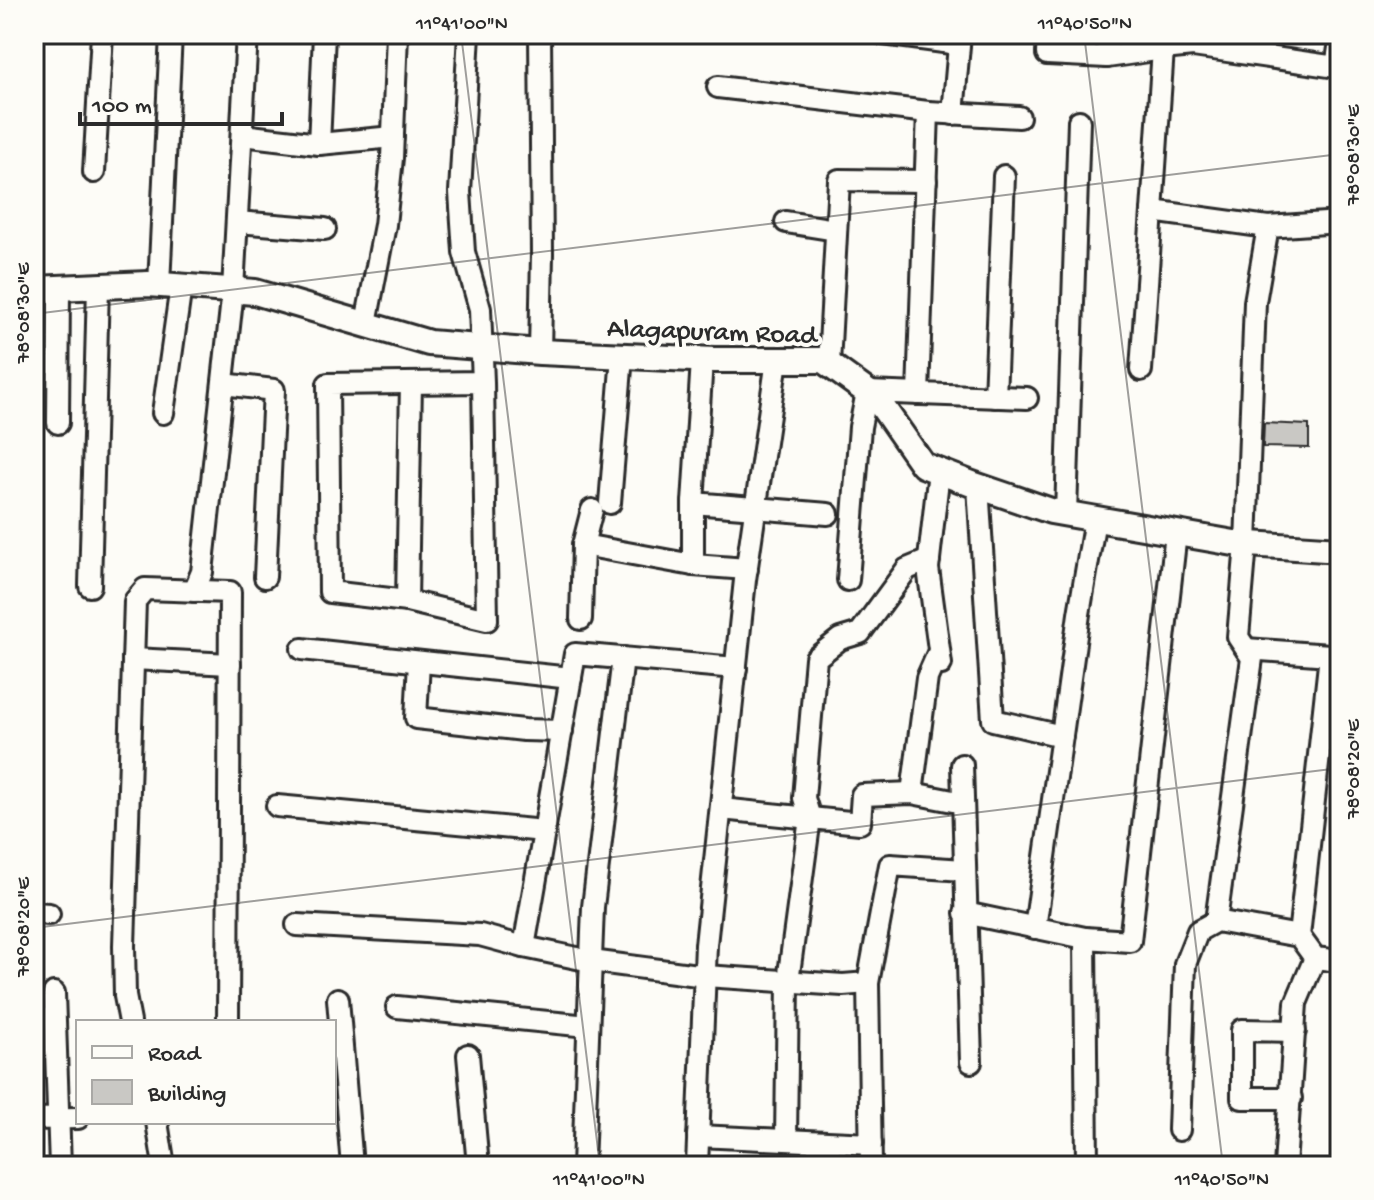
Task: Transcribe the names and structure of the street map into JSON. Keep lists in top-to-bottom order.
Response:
{
  "streets": {
    "main road": ["Alagapuram Road"]
  },
  "legend": ["Road", "Building"],
  "scale_bar": "100 m",
  "coordinates": [
    "11°41'00\"N",
    "11°40'50\"N",
    "78°08'30\"E",
    "78°08'20\"E"
  ]
}
